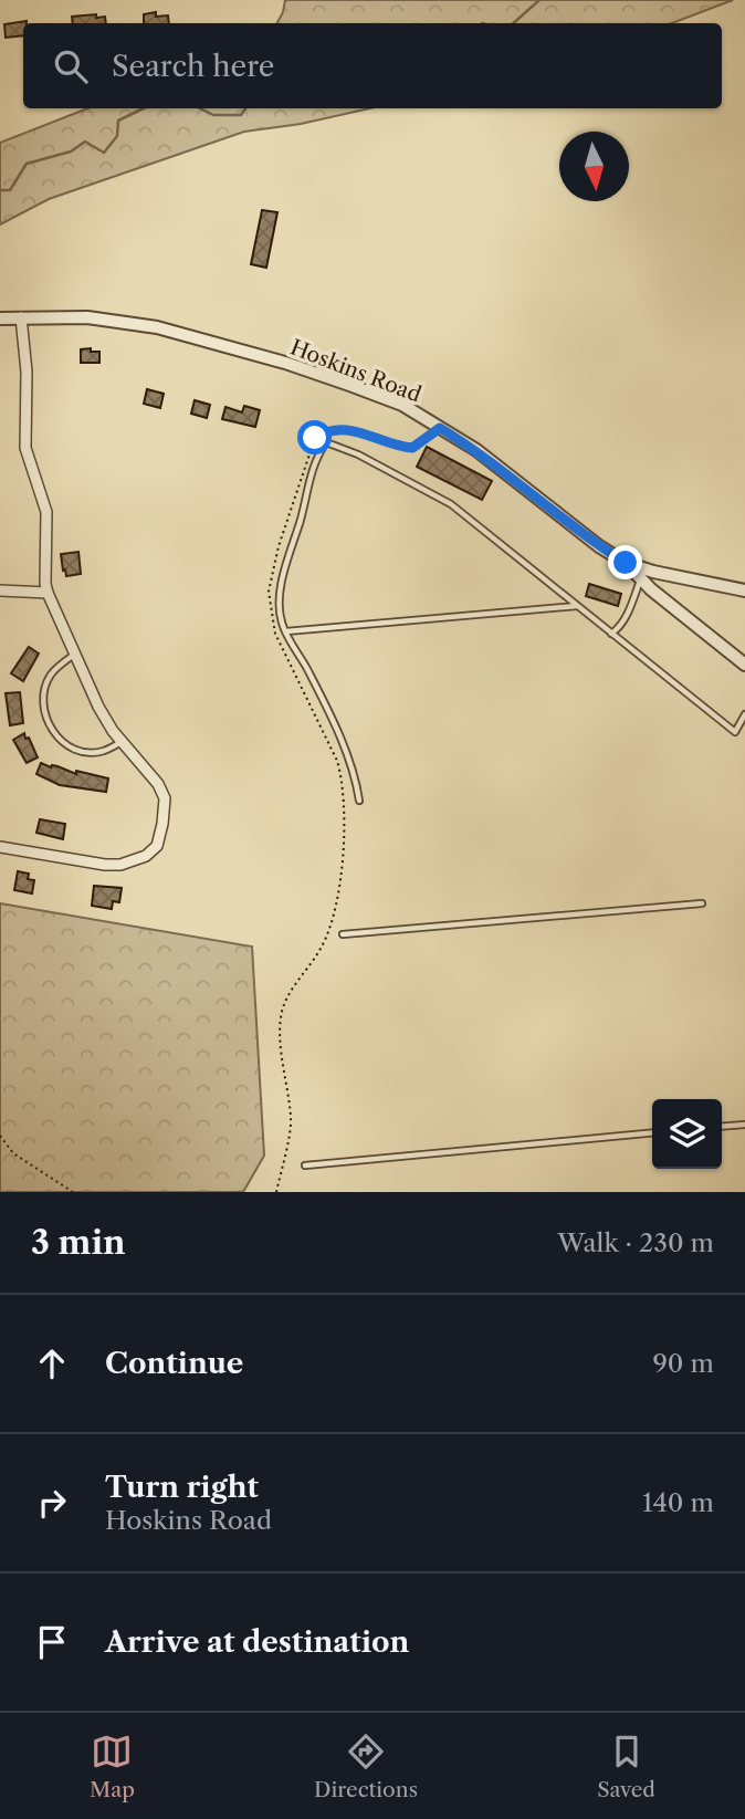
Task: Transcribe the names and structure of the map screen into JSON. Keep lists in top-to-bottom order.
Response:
{
  "streets": {
    "street": ["Hoskins Road"]
  },
  "north": "bottom",
  "page": {
    "search": "Search here",
    "heading": ["3 min", "Walk · 230 m"],
    "list": [
      ["Continue", "90 m"],
      ["Turn right", "Hoskins Road", "140 m"],
      "Arrive at destination"
    ],
    "nav": ["Map", "Directions", "Saved"]
  }
}
